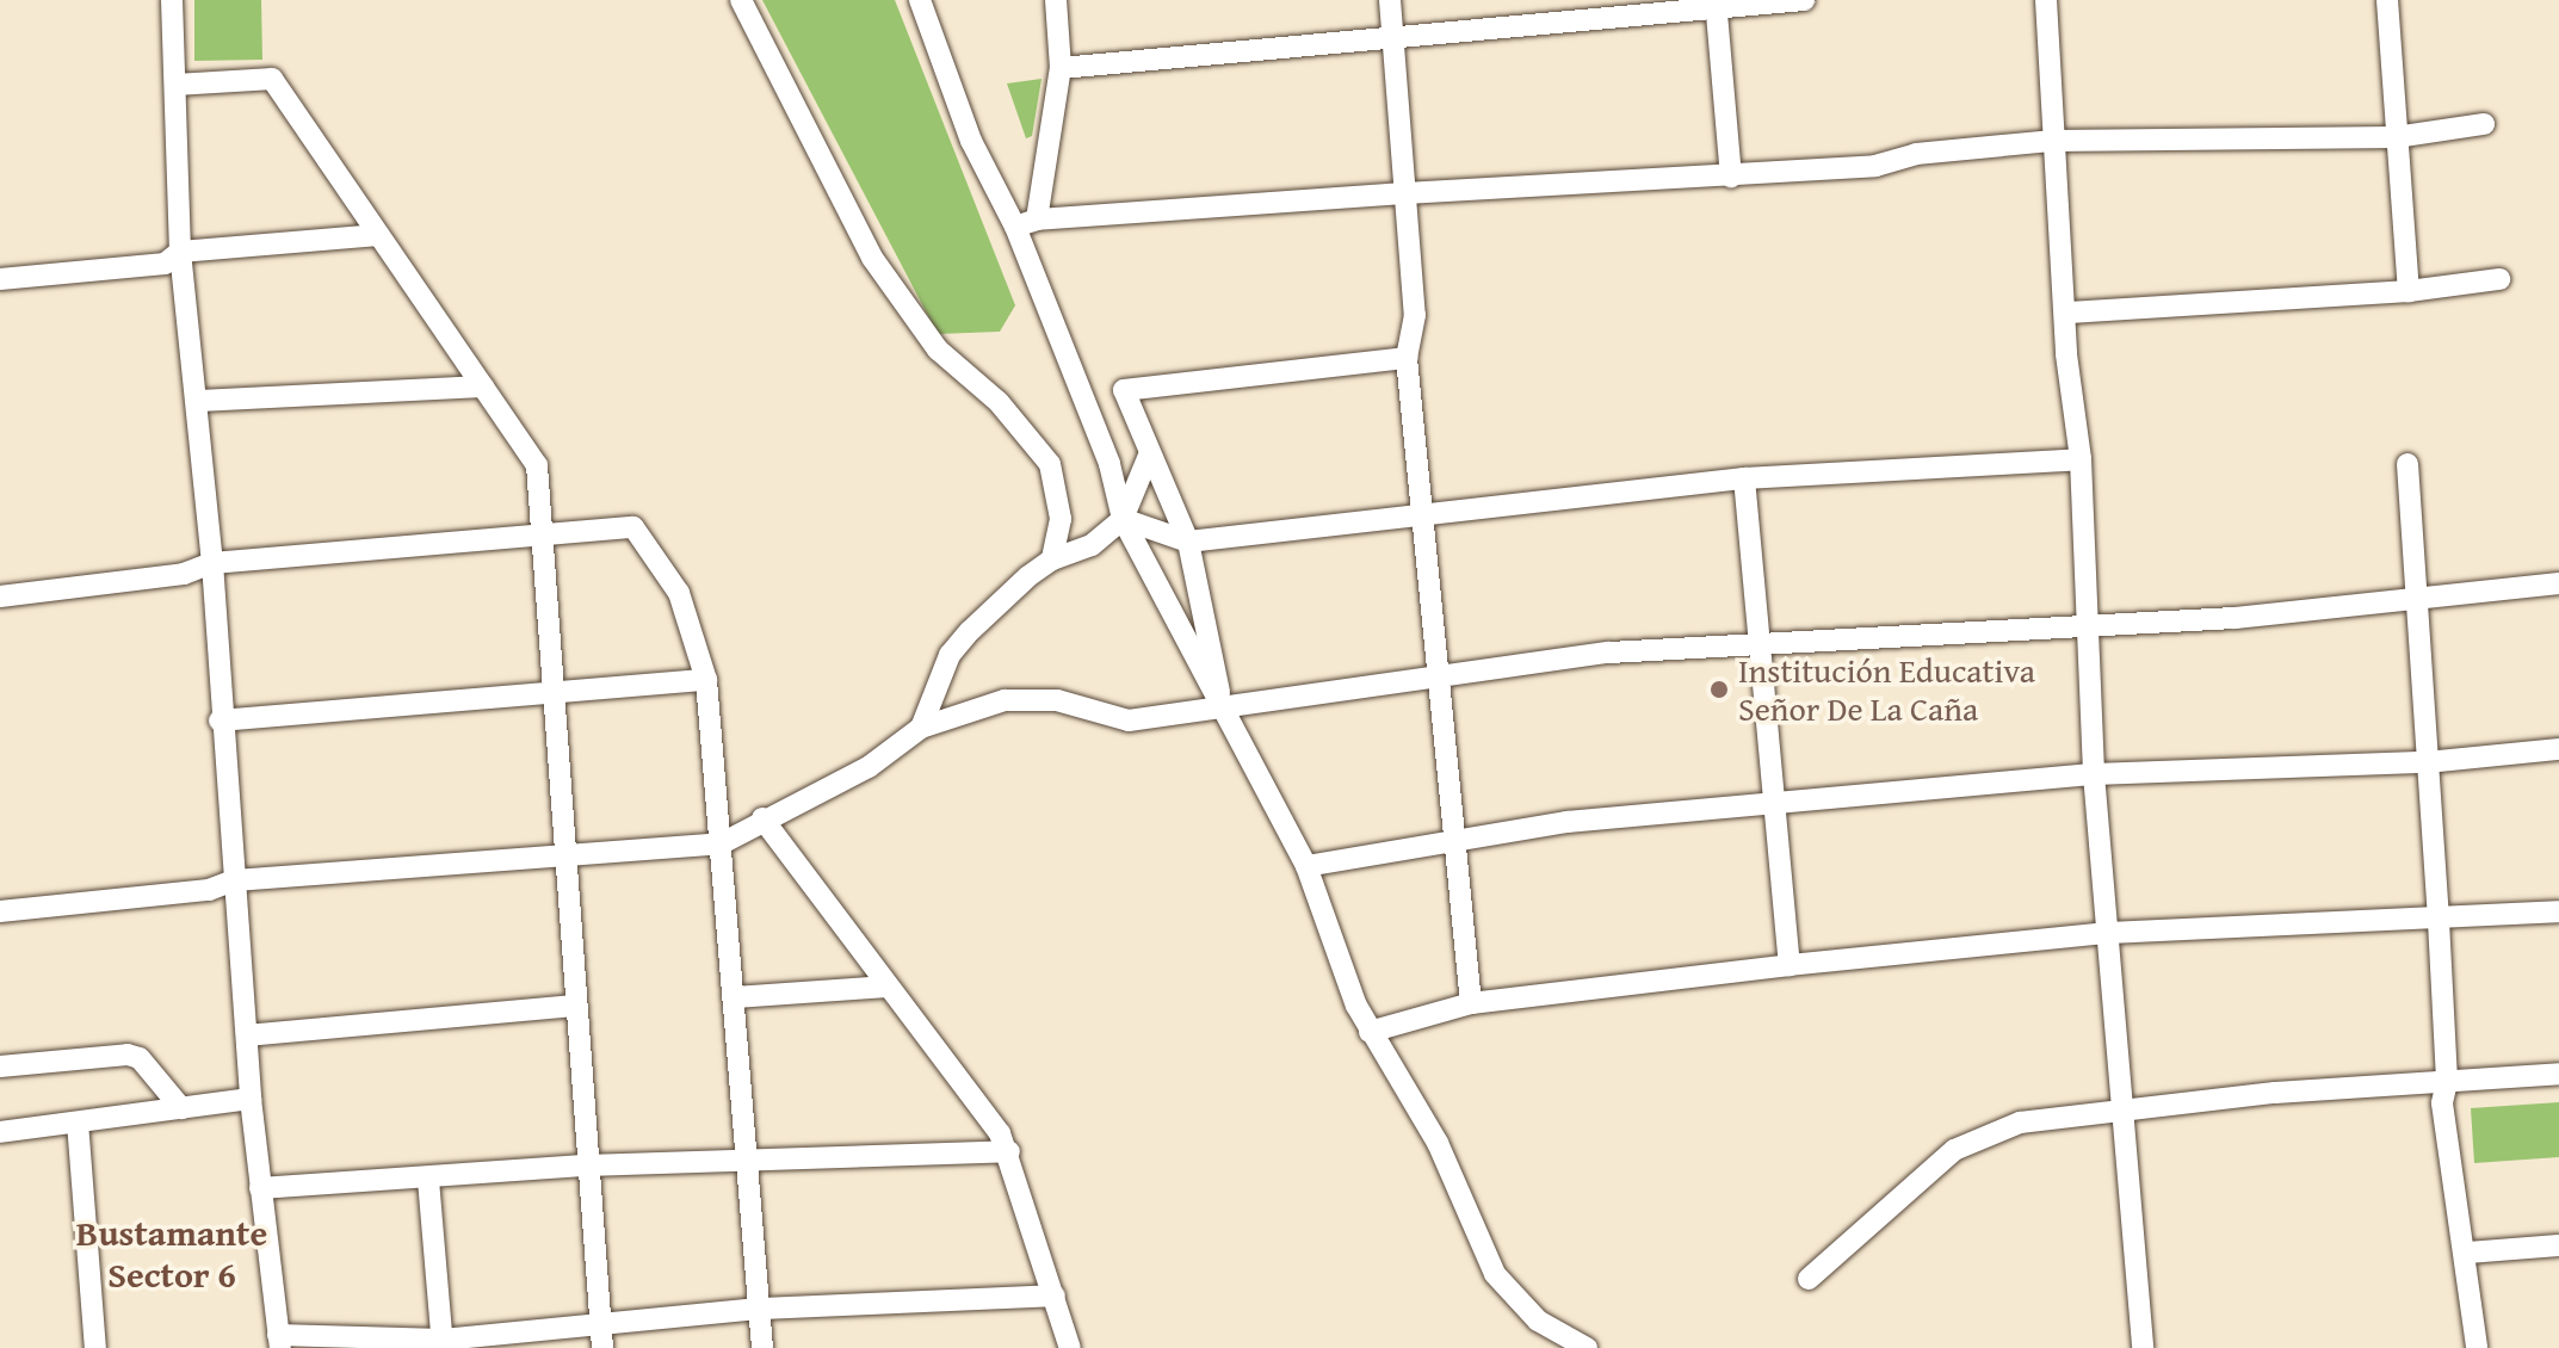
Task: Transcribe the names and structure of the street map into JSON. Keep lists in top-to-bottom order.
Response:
{
  "districts": ["Bustamante Sector 6"],
  "places": ["Institución Educativa Señor De La Caña"]
}
